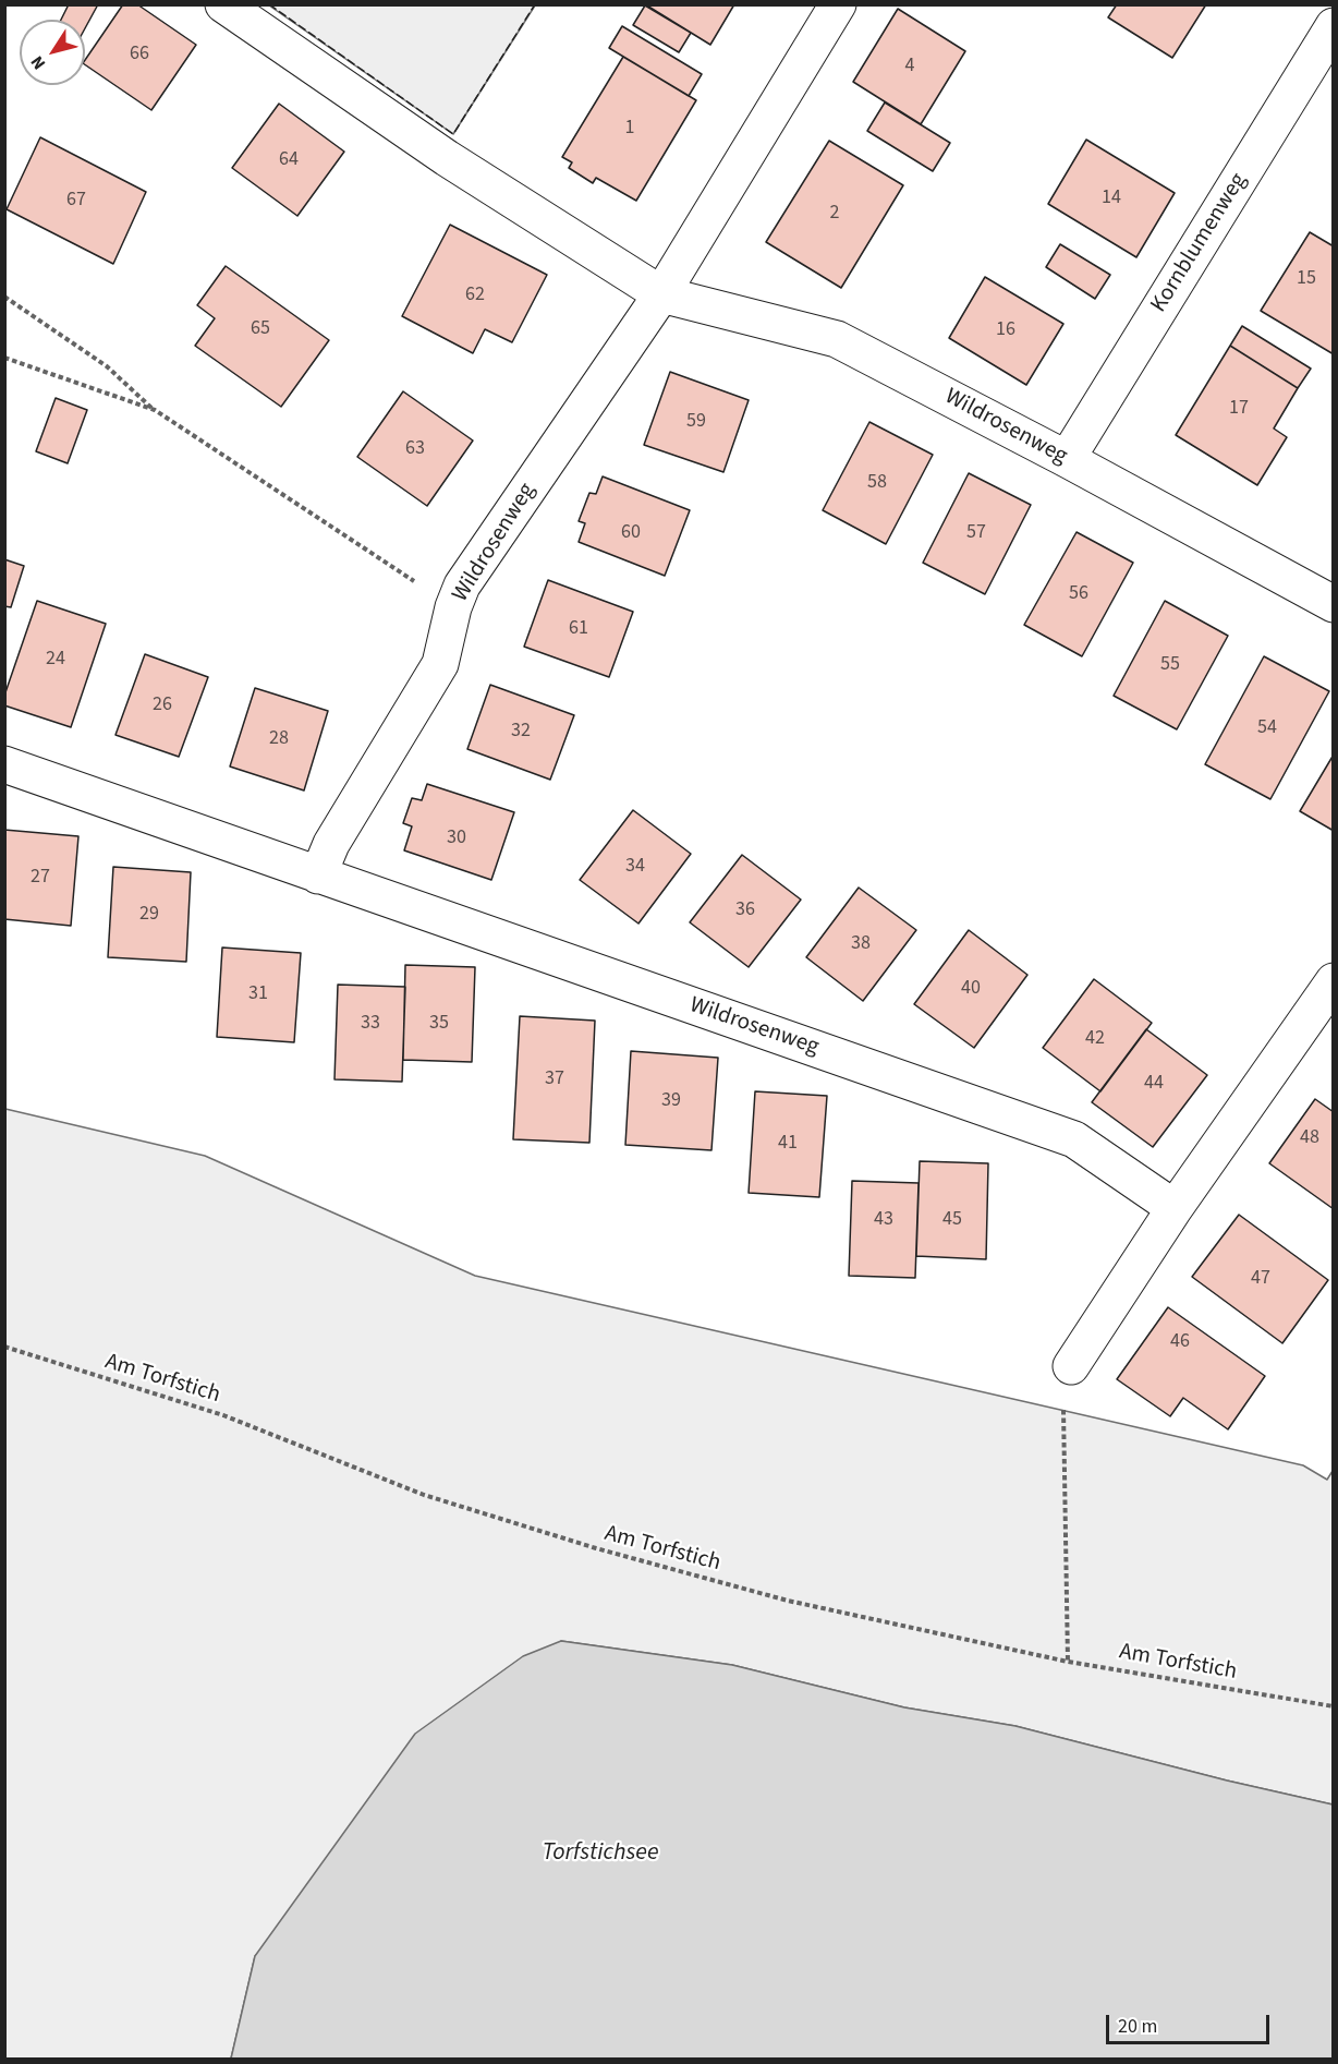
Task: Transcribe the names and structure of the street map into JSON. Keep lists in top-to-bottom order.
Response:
{
  "streets": {
    "street": ["Kornblumenweg", "Wildrosenweg"],
    "path": ["Am Torfstich"]
  },
  "crossings": [
    ["Kornblumenweg", "Wildrosenweg"]
  ],
  "water": ["Torfstichsee"],
  "house_numbers": [
    "66",
    "4",
    "1",
    "64",
    "14",
    "67",
    "2",
    "15",
    "62",
    "65",
    "16",
    "17",
    "59",
    "63",
    "58",
    "60",
    "57",
    "56",
    "61",
    "24",
    "55",
    "26",
    "54",
    "32",
    "28",
    "30",
    "34",
    "27",
    "36",
    "29",
    "38",
    "40",
    "31",
    "33",
    "35",
    "42",
    "37",
    "44",
    "39",
    "48",
    "41",
    "43",
    "45",
    "47",
    "46"
  ],
  "scale_bar": "20 m",
  "north": "bottom left"
}
